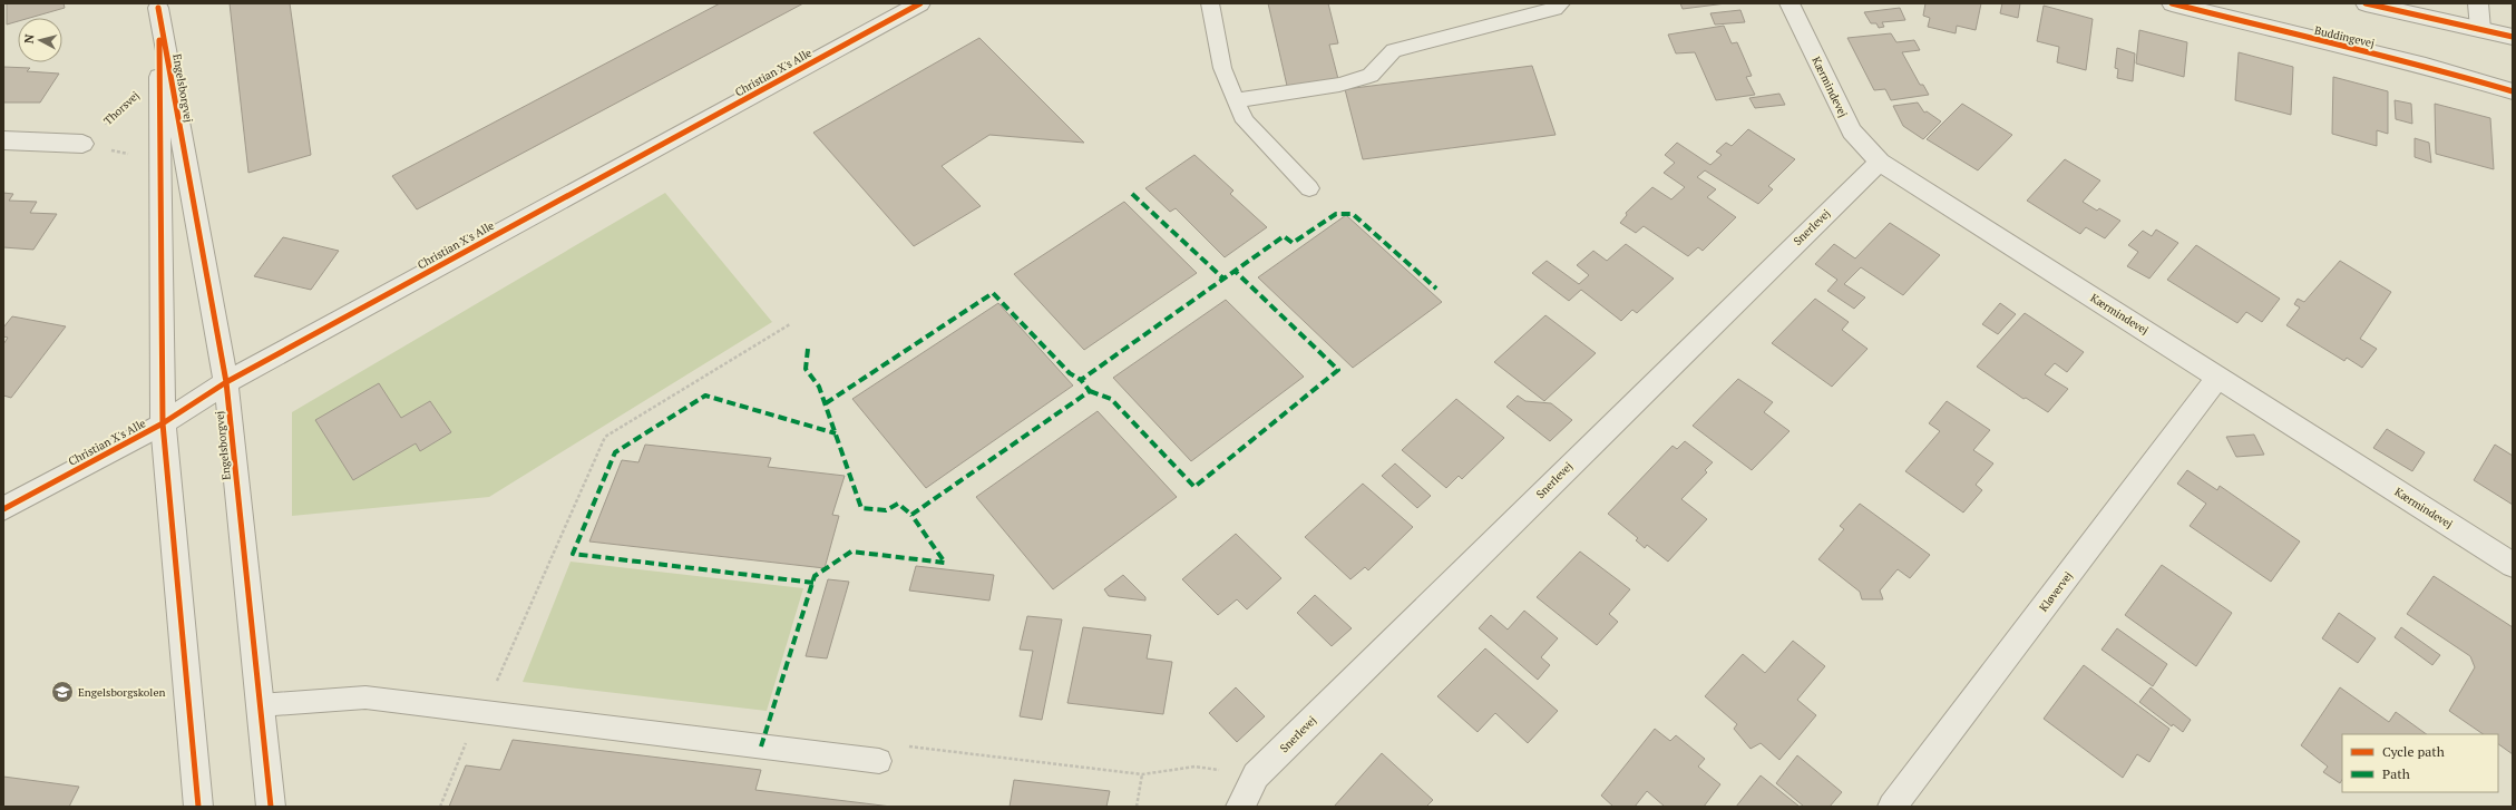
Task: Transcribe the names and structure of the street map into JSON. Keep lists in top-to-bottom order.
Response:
{
  "streets": {
    "street": [
      "Buddingevej",
      "Christian X's Alle",
      "Kærmindevej",
      "Engelsborgvej",
      "Snerlevej",
      "Kløvervej"
    ],
    "path": ["Thorsvej"]
  },
  "crossings": [
    ["Christian X's Alle", "Engelsborgvej"],
    ["Kærmindevej", "Snerlevej"],
    ["Kærmindevej", "Kløvervej"],
    ["Engelsborgvej", "Thorsvej"]
  ],
  "places": {
    "school or university": ["Engelsborgskolen"]
  },
  "legend": ["Cycle path", "Path"],
  "north": "left"
}
